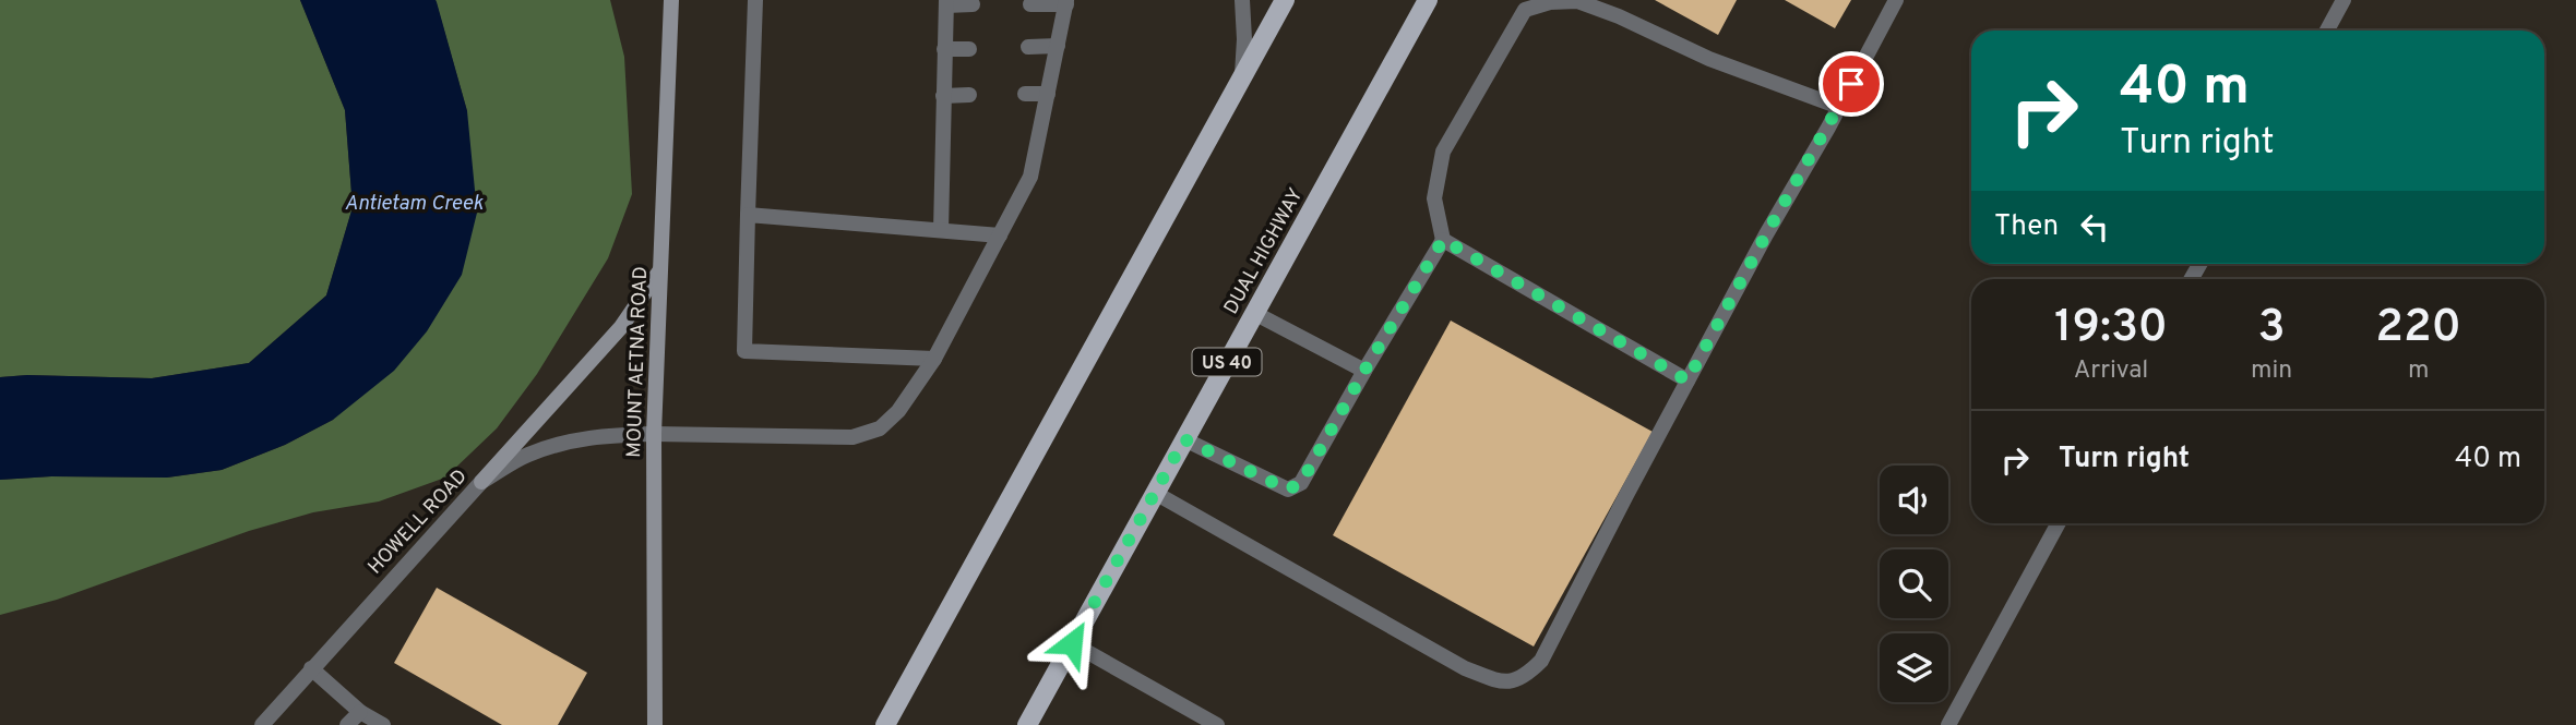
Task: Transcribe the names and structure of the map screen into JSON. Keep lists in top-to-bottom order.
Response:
{
  "streets": {
    "main road": ["DUAL HIGHWAY", "US 40"],
    "street": ["MOUNT AETNA ROAD", "HOWELL ROAD"]
  },
  "crossings": [
    ["MOUNT AETNA ROAD", "HOWELL ROAD"]
  ],
  "water": ["Antietam Creek"],
  "page": {
    "turn": ["40 m", "Turn right"],
    "then": "Then",
    "eta": [
      "19:30",
      "Arrival",
      "3",
      "min",
      "220",
      "m"
    ],
    "list": [
      {
        "name": "Turn right",
        "value": "40 m"
      }
    ]
  }
}
